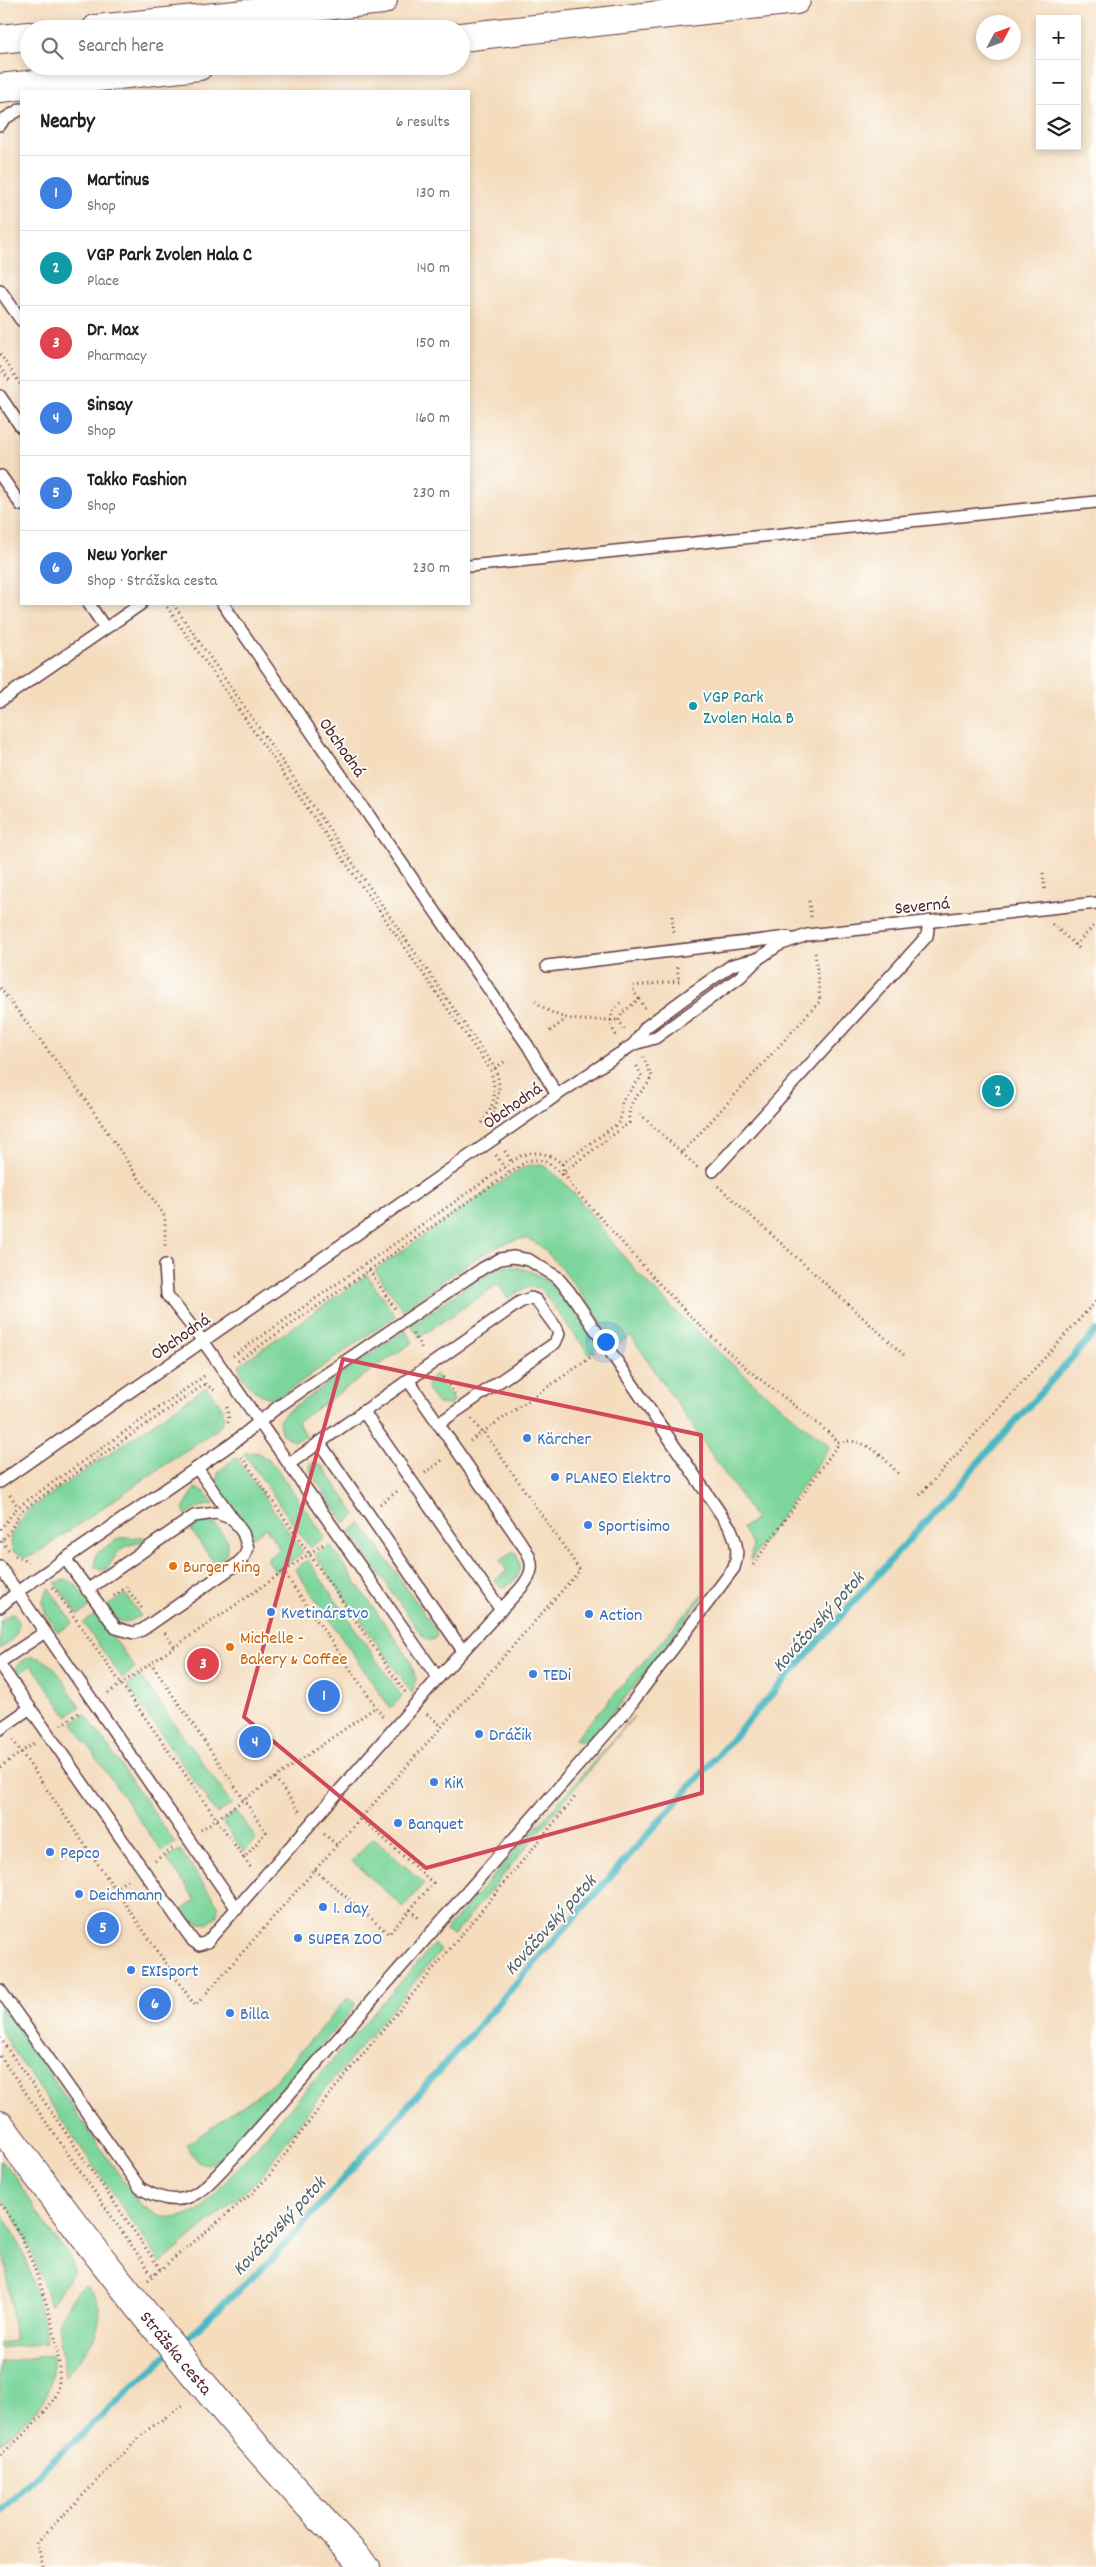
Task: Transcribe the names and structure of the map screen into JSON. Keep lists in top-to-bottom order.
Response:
{
  "streets": {
    "main road": ["Strážska cesta"],
    "lane": ["Obchodná", "Severná"]
  },
  "crossings": [
    ["Obchodná", "Severná"]
  ],
  "water": ["Kováčovský potok"],
  "places": [
    "VGP Park Zvolen Hala B",
    "Kärcher",
    "PLANEO Elektro",
    "Sportisimo",
    "Burger King",
    "Kvetinárstvo",
    "Action",
    "Michelle - Bakery & Coffee",
    "TEDi",
    "Dráčik",
    "KiK",
    "Banquet",
    "Pepco",
    "Deichmann",
    "1. day",
    "SUPER ZOO",
    "EXIsport",
    "Billa"
  ],
  "north": "top right",
  "page": {
    "map_buttons": ["+", "−"],
    "search": "Search here",
    "heading": ["Nearby", "6 results"],
    "list": [
      {
        "mark": "1",
        "name": "Martinus",
        "note": "Shop",
        "value": "130 m"
      },
      {
        "mark": "2",
        "name": "VGP Park Zvolen Hala C",
        "note": "Place",
        "value": "140 m"
      },
      {
        "mark": "3",
        "name": "Dr. Max",
        "note": "Pharmacy",
        "value": "150 m"
      },
      {
        "mark": "4",
        "name": "Sinsay",
        "note": "Shop",
        "value": "160 m"
      },
      {
        "mark": "5",
        "name": "Takko Fashion",
        "note": "Shop",
        "value": "230 m"
      },
      {
        "mark": "6",
        "name": "New Yorker",
        "note": "Shop · Strážska cesta",
        "value": "230 m"
      }
    ],
    "pins": [
      "2",
      "3",
      "1",
      "4",
      "5",
      "6"
    ]
  }
}
